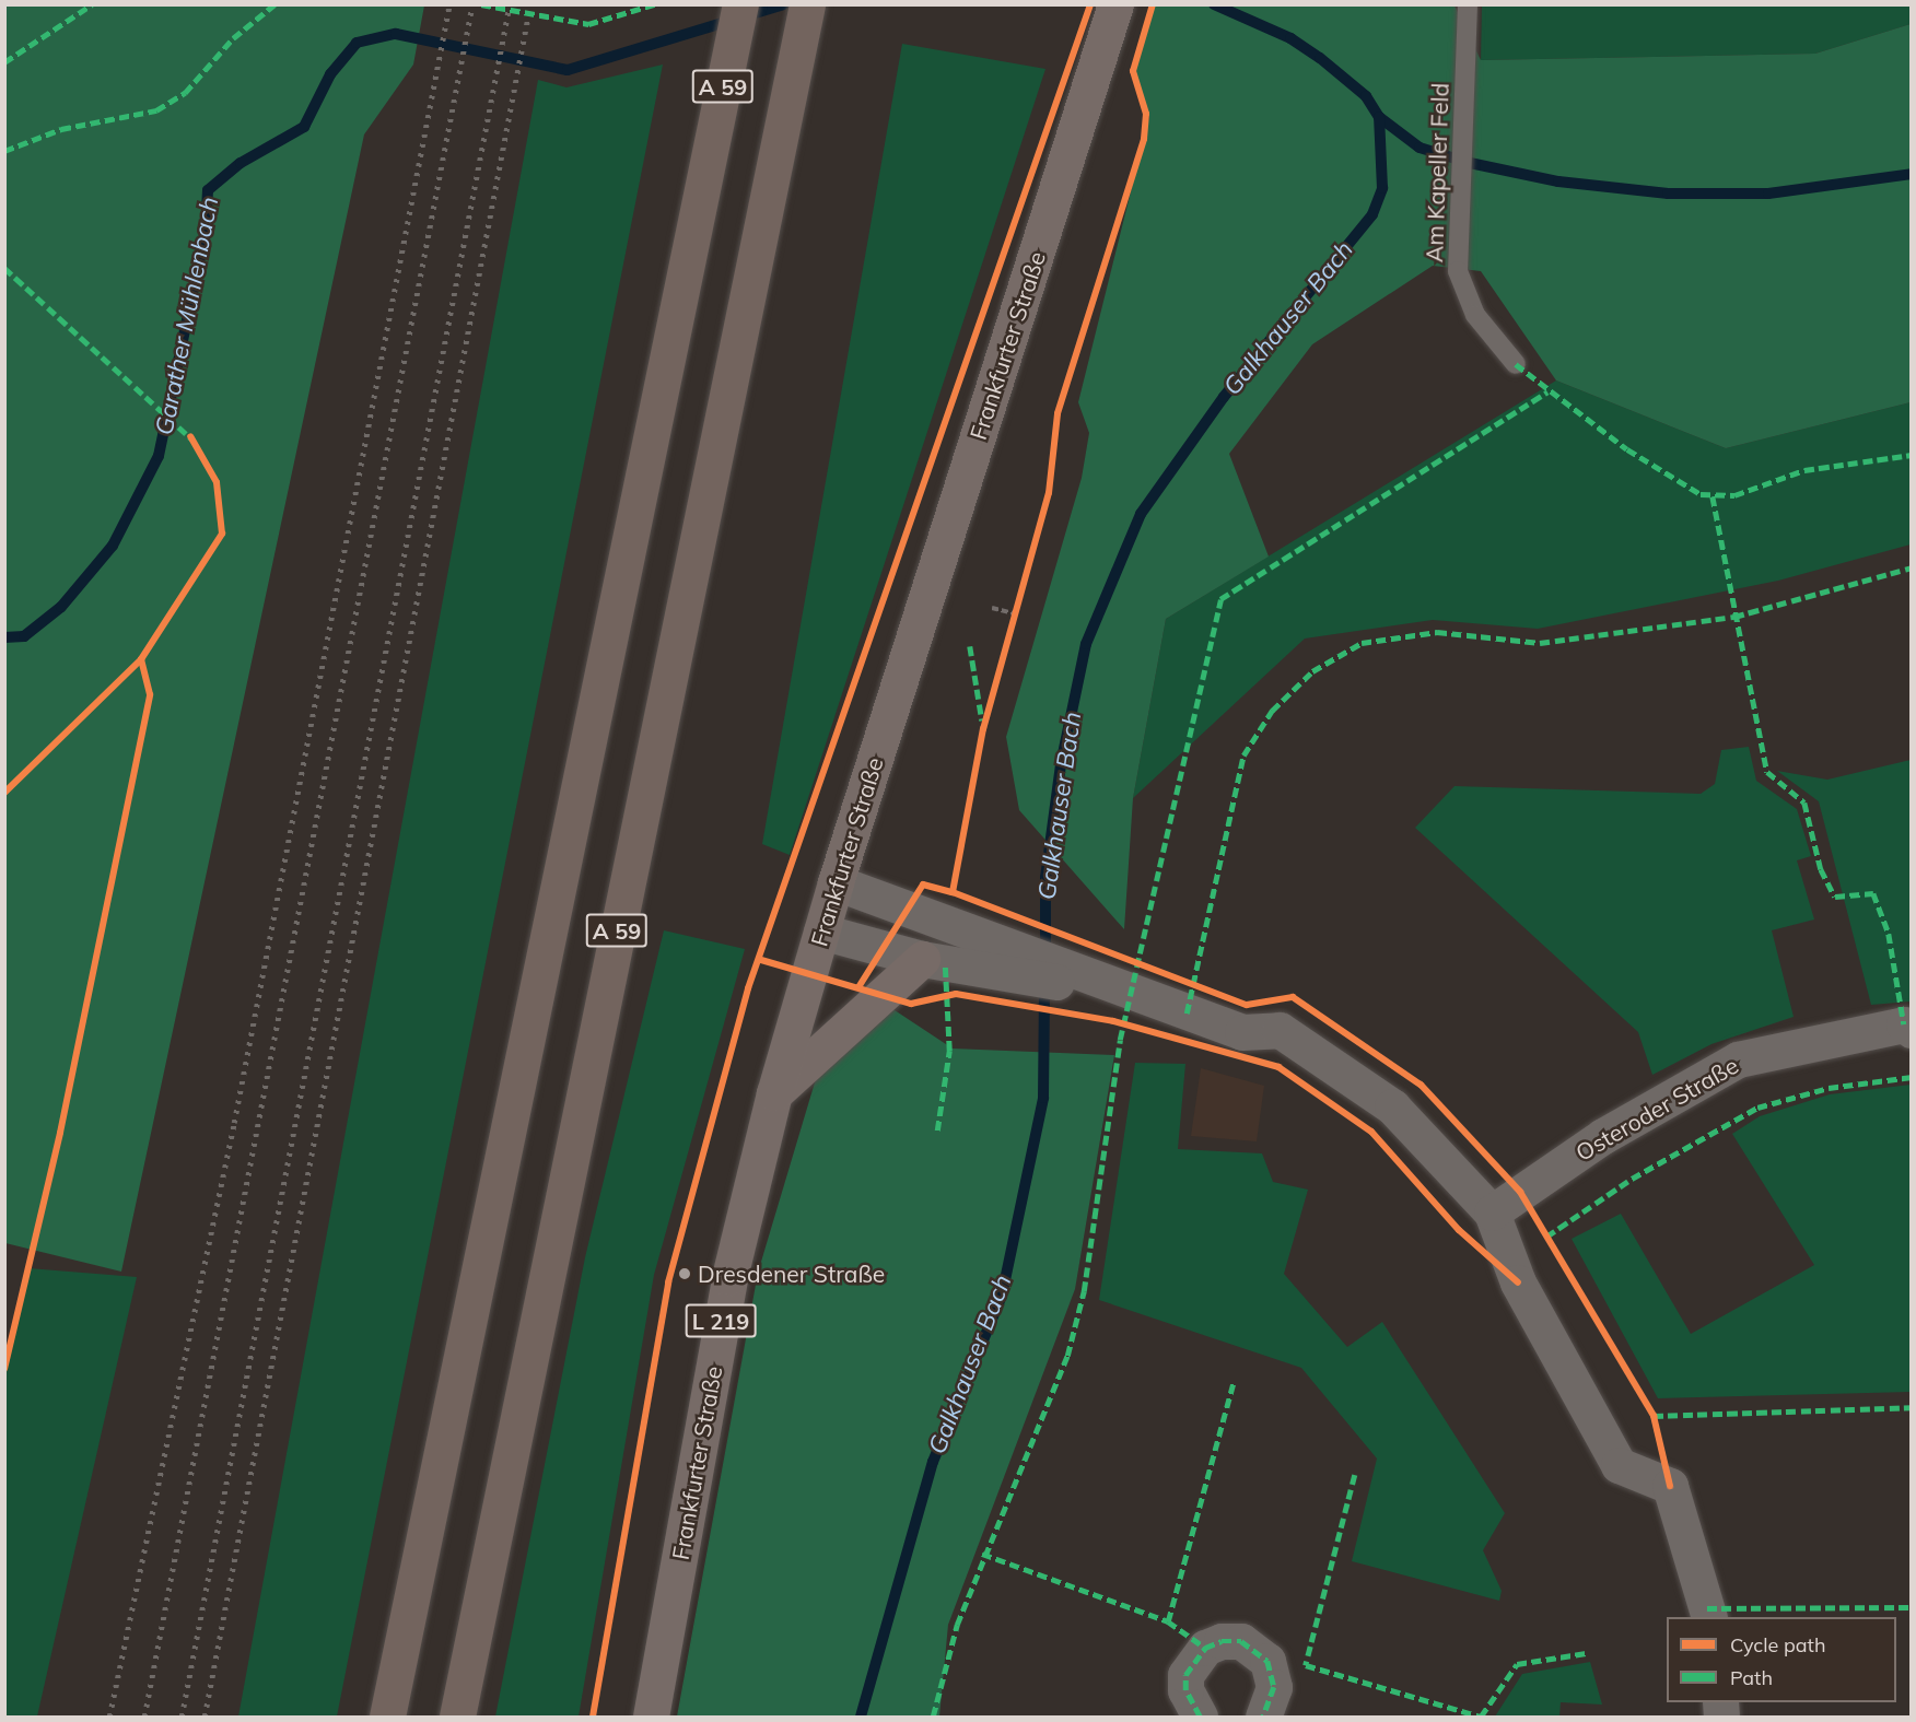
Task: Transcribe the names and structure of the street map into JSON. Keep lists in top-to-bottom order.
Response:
{
  "streets": {
    "highway": ["A 59"],
    "main road": ["Frankfurter Straße", "L 219"],
    "street": ["Osteroder Straße"],
    "lane": ["Am Kapeller Feld"]
  },
  "water": ["Garather Mühlenbach", "Galkhauser Bach"],
  "places": ["Dresdener Straße"],
  "legend": ["Cycle path", "Path"]
}
